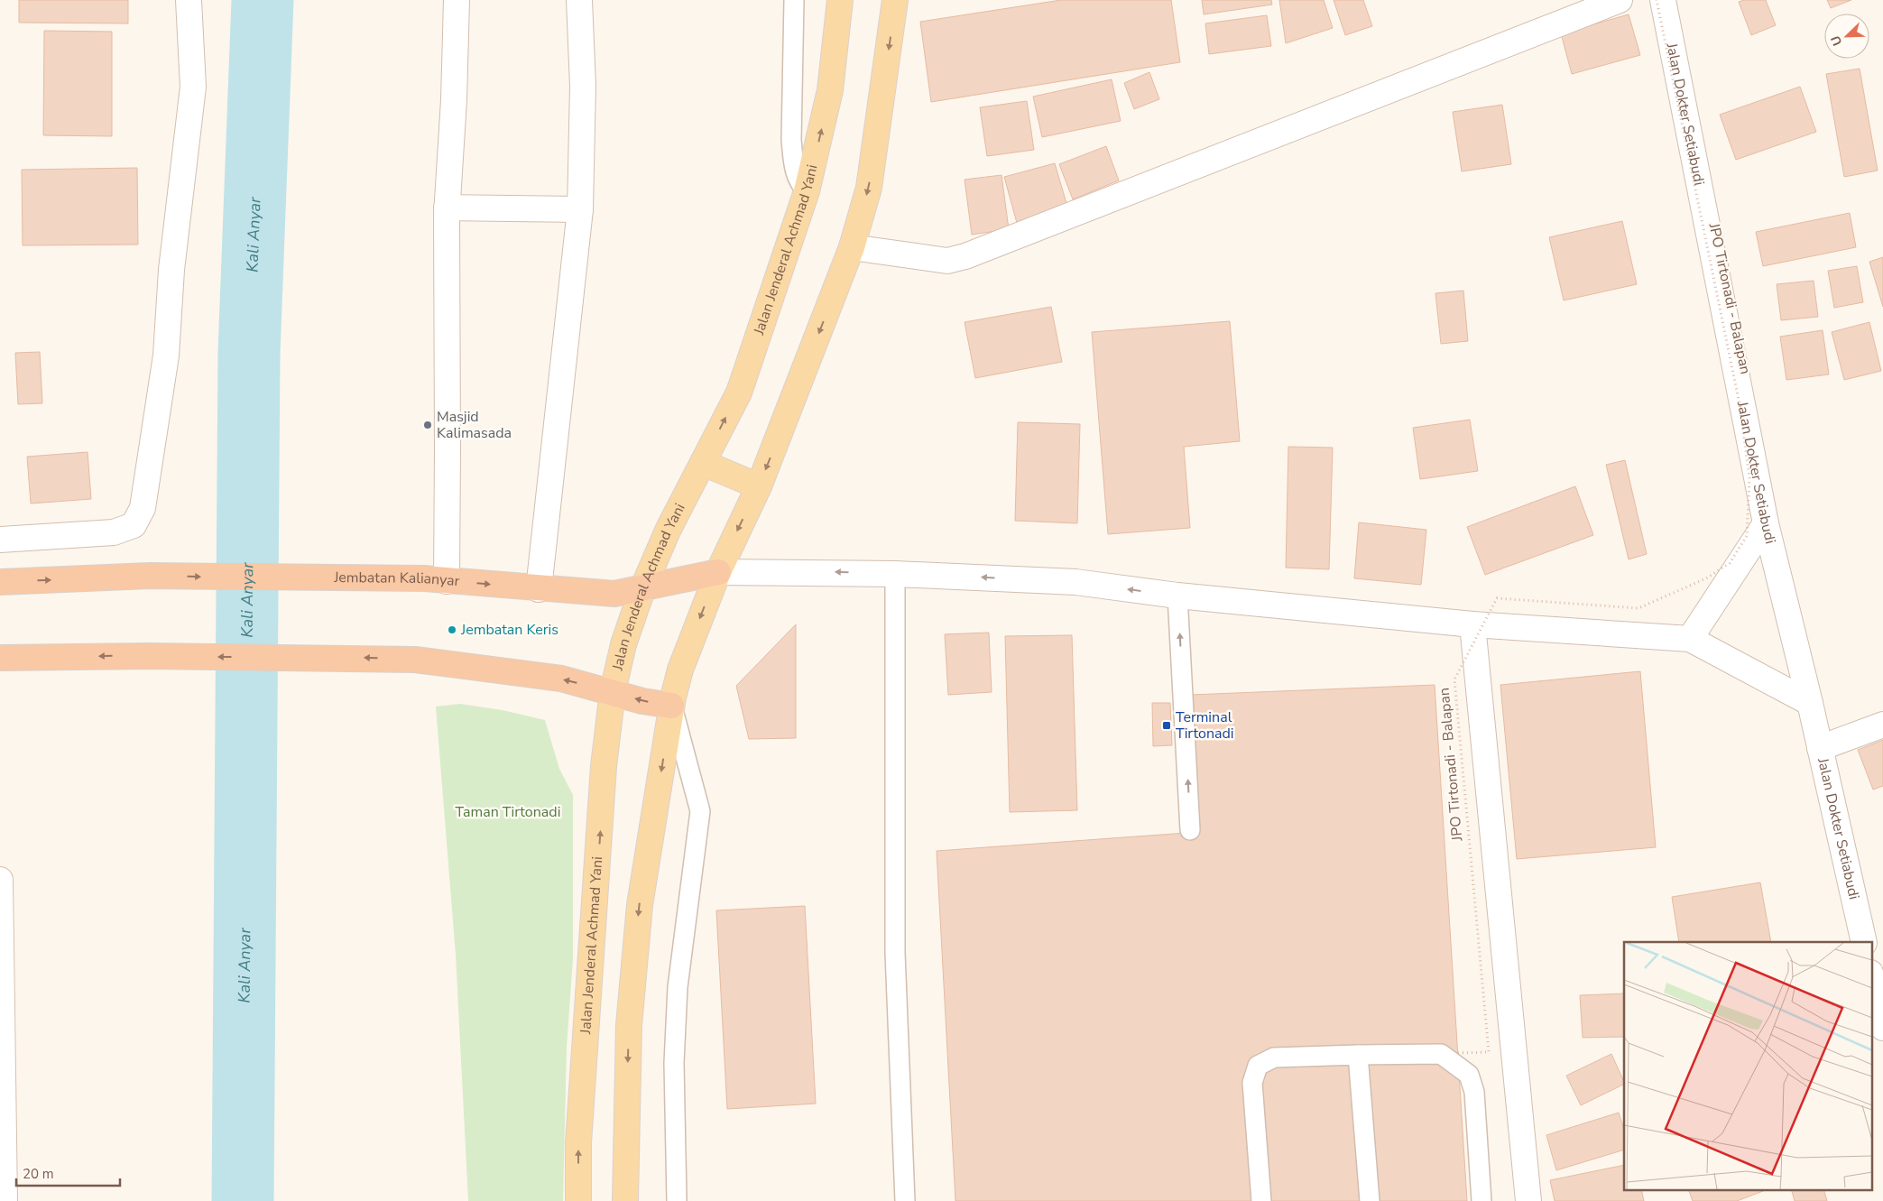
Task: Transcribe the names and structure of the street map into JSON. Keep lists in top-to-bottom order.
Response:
{
  "streets": {
    "highway": ["Jembatan Kalianyar"],
    "main road": ["Jalan Jenderal Achmad Yani"],
    "street": ["Jalan Dokter Setiabudi"],
    "path": ["JPO Tirtonadi - Balapan"]
  },
  "crossings": [
    ["Jalan Jenderal Achmad Yani", "Jembatan Kalianyar"]
  ],
  "water": ["Kali Anyar"],
  "parks": ["Taman Tirtonadi"],
  "places": {
    "other": ["Masjid Kalimasada", "Jembatan Keris"],
    "transit": ["Terminal Tirtonadi"]
  },
  "scale_bar": "20 m",
  "north": "bottom left"
}
